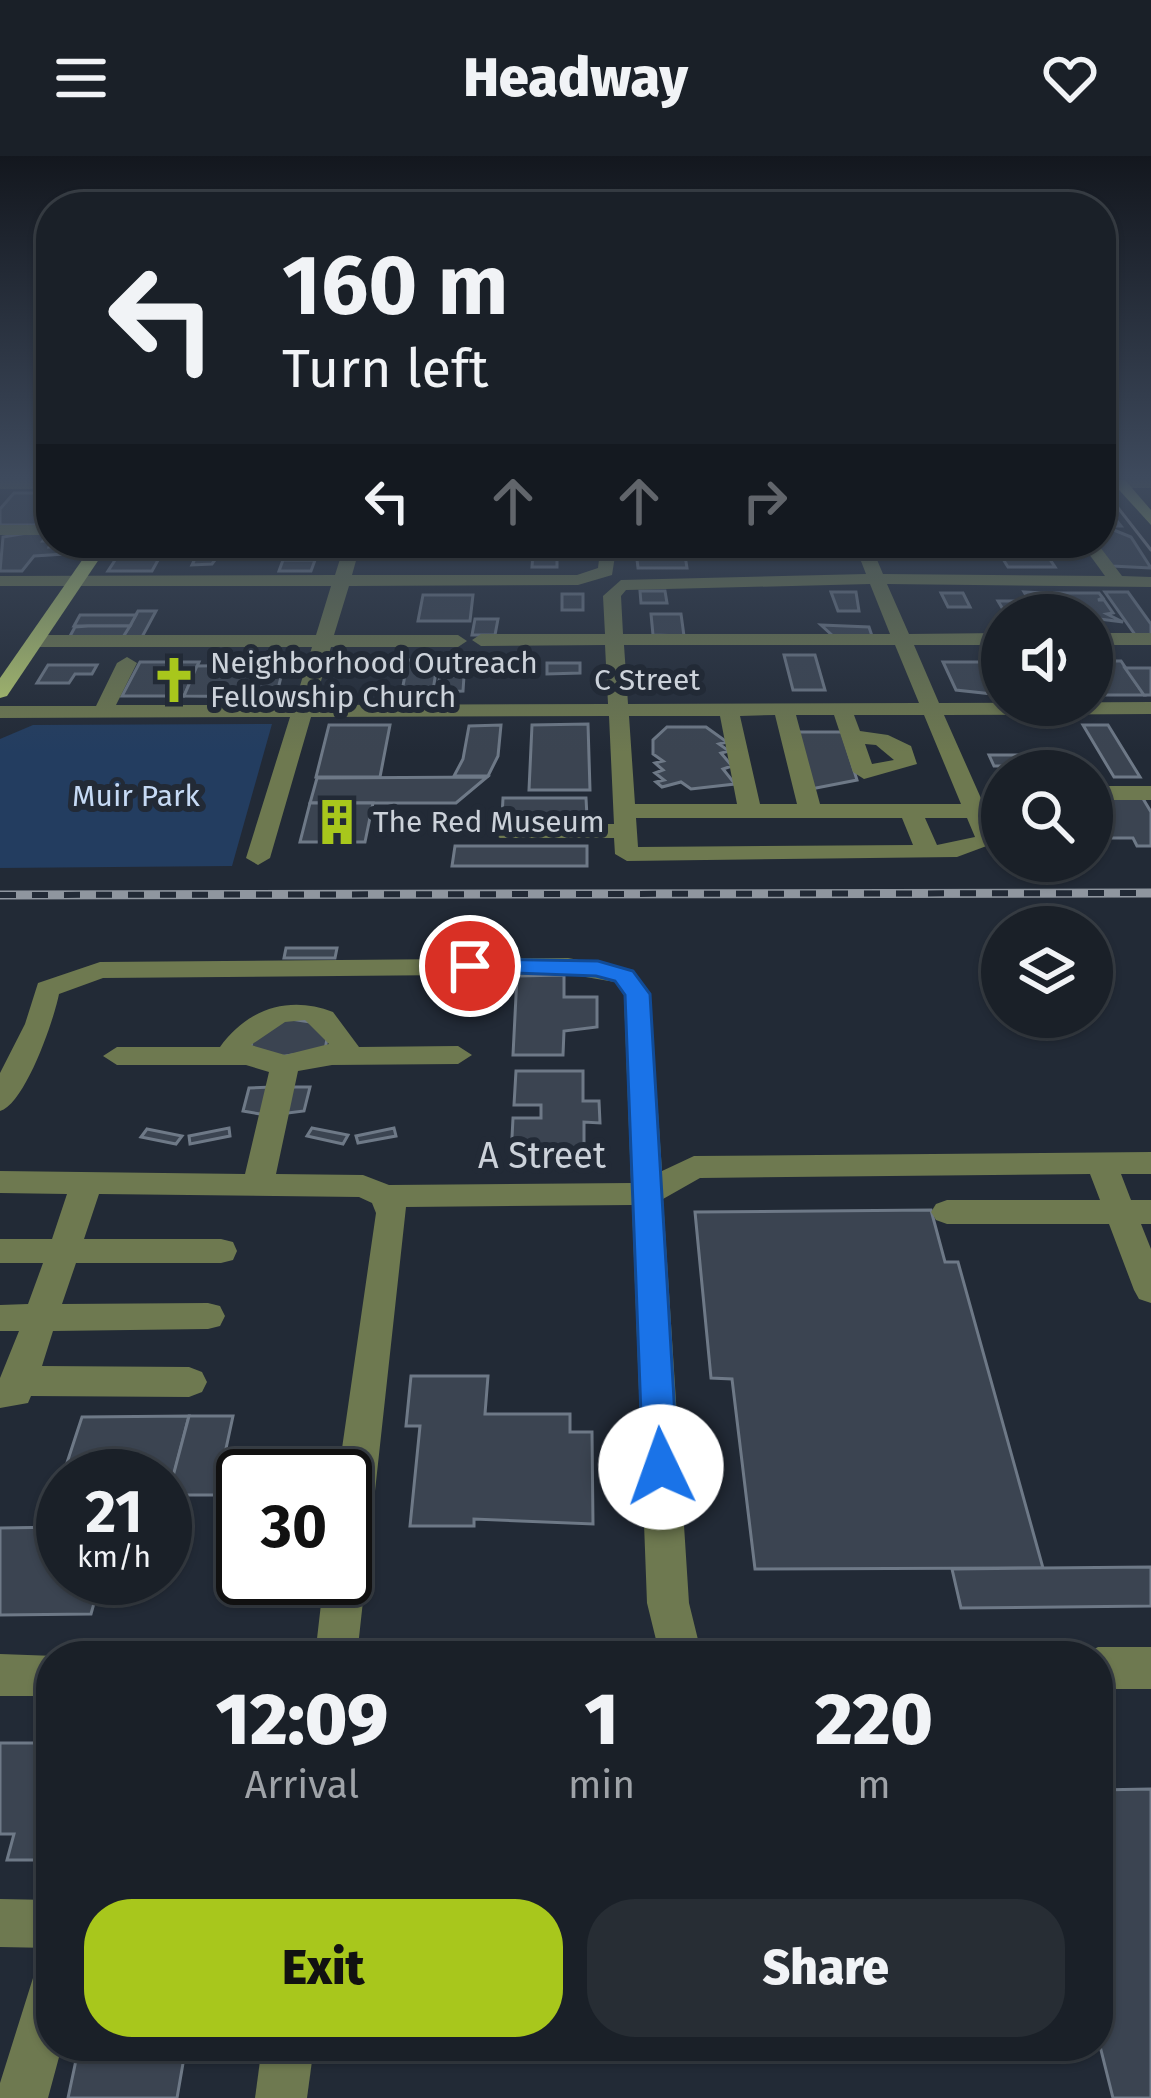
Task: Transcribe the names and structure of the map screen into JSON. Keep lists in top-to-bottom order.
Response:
{
  "streets": {
    "street": ["C Street", "A Street"]
  },
  "parks": ["Muir Park"],
  "places": {
    "church": ["Neighborhood Outreach Fellowship Church"],
    "building": ["The Red Museum"]
  },
  "page": {
    "header": "Headway",
    "turn": ["160 m", "Turn left"],
    "speed": "21 km/h",
    "limit": "30",
    "eta": [
      "12:09",
      "Arrival",
      "1",
      "min",
      "220",
      "m"
    ],
    "buttons": ["Exit", "Share"]
  }
}
